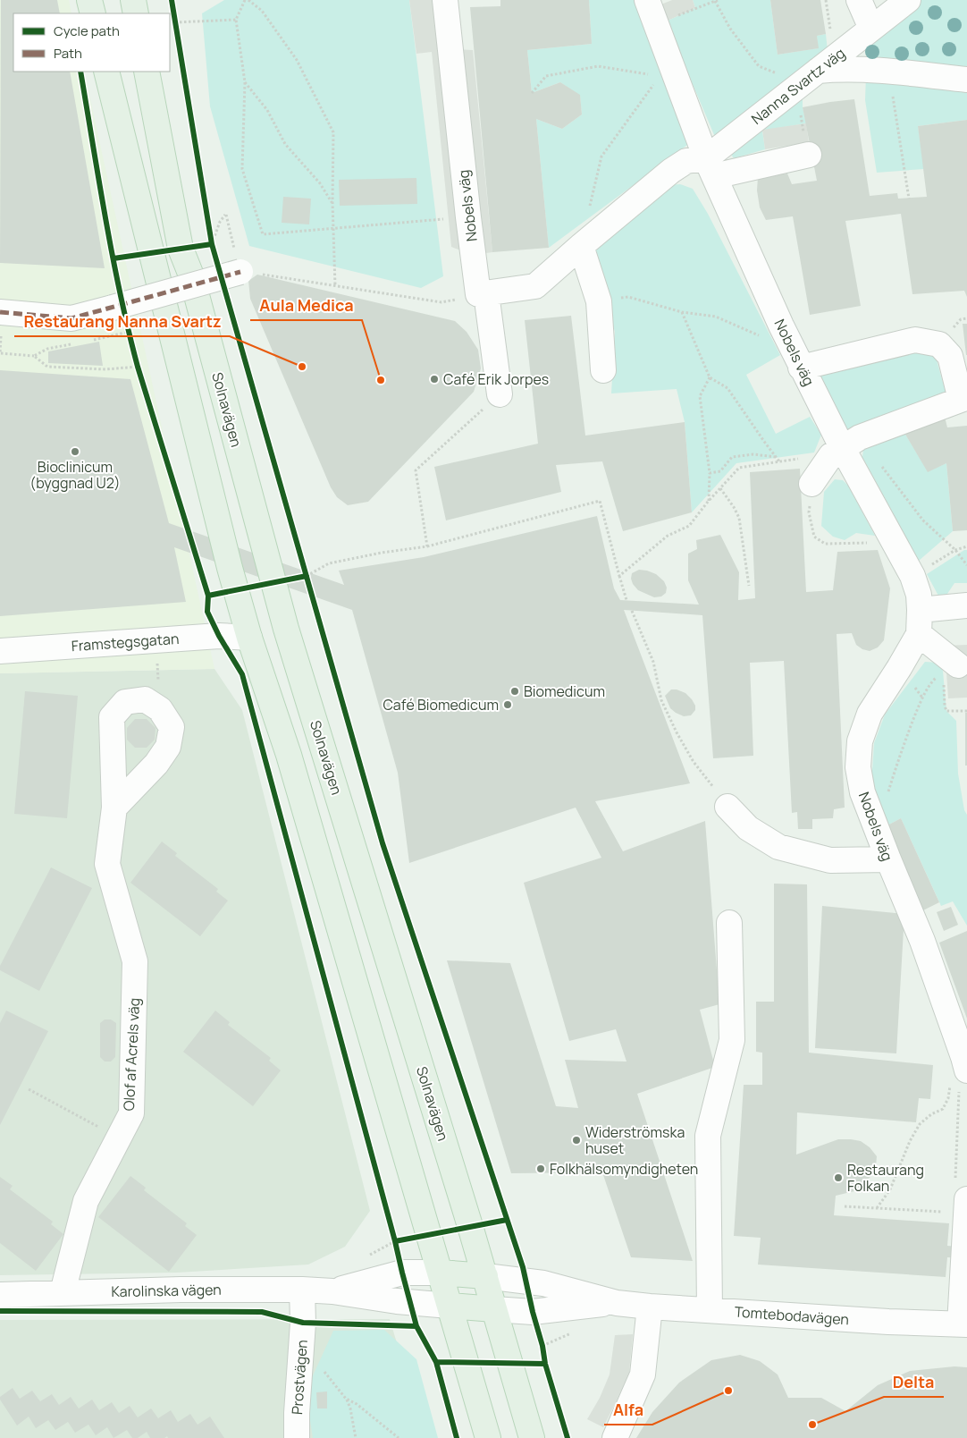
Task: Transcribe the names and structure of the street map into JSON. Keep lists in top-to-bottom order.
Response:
{
  "streets": {
    "main road": ["Solnavägen"],
    "street": [
      "Nanna Svartz väg",
      "Nobels väg",
      "Framstegsgatan",
      "Olof af Acrels väg",
      "Karolinska vägen",
      "Tomtebodavägen",
      "Prostvägen"
    ]
  },
  "crossings": [
    ["Nanna Svartz väg", "Nobels väg"],
    ["Solnavägen", "Tomtebodavägen"],
    ["Olof af Acrels väg", "Karolinska vägen"],
    ["Karolinska vägen", "Prostvägen"]
  ],
  "places": [
    "Restaurang Nanna Svartz",
    "Café Erik Jorpes",
    "Aula Medica",
    "Bioclinicum (byggnad U2)",
    "Biomedicum",
    "Café Biomedicum",
    "Widerströmska huset",
    "Folkhälsomyndigheten",
    "Restaurang Folkan",
    "Alfa",
    "Delta"
  ],
  "legend": ["Cycle path", "Path"]
}
